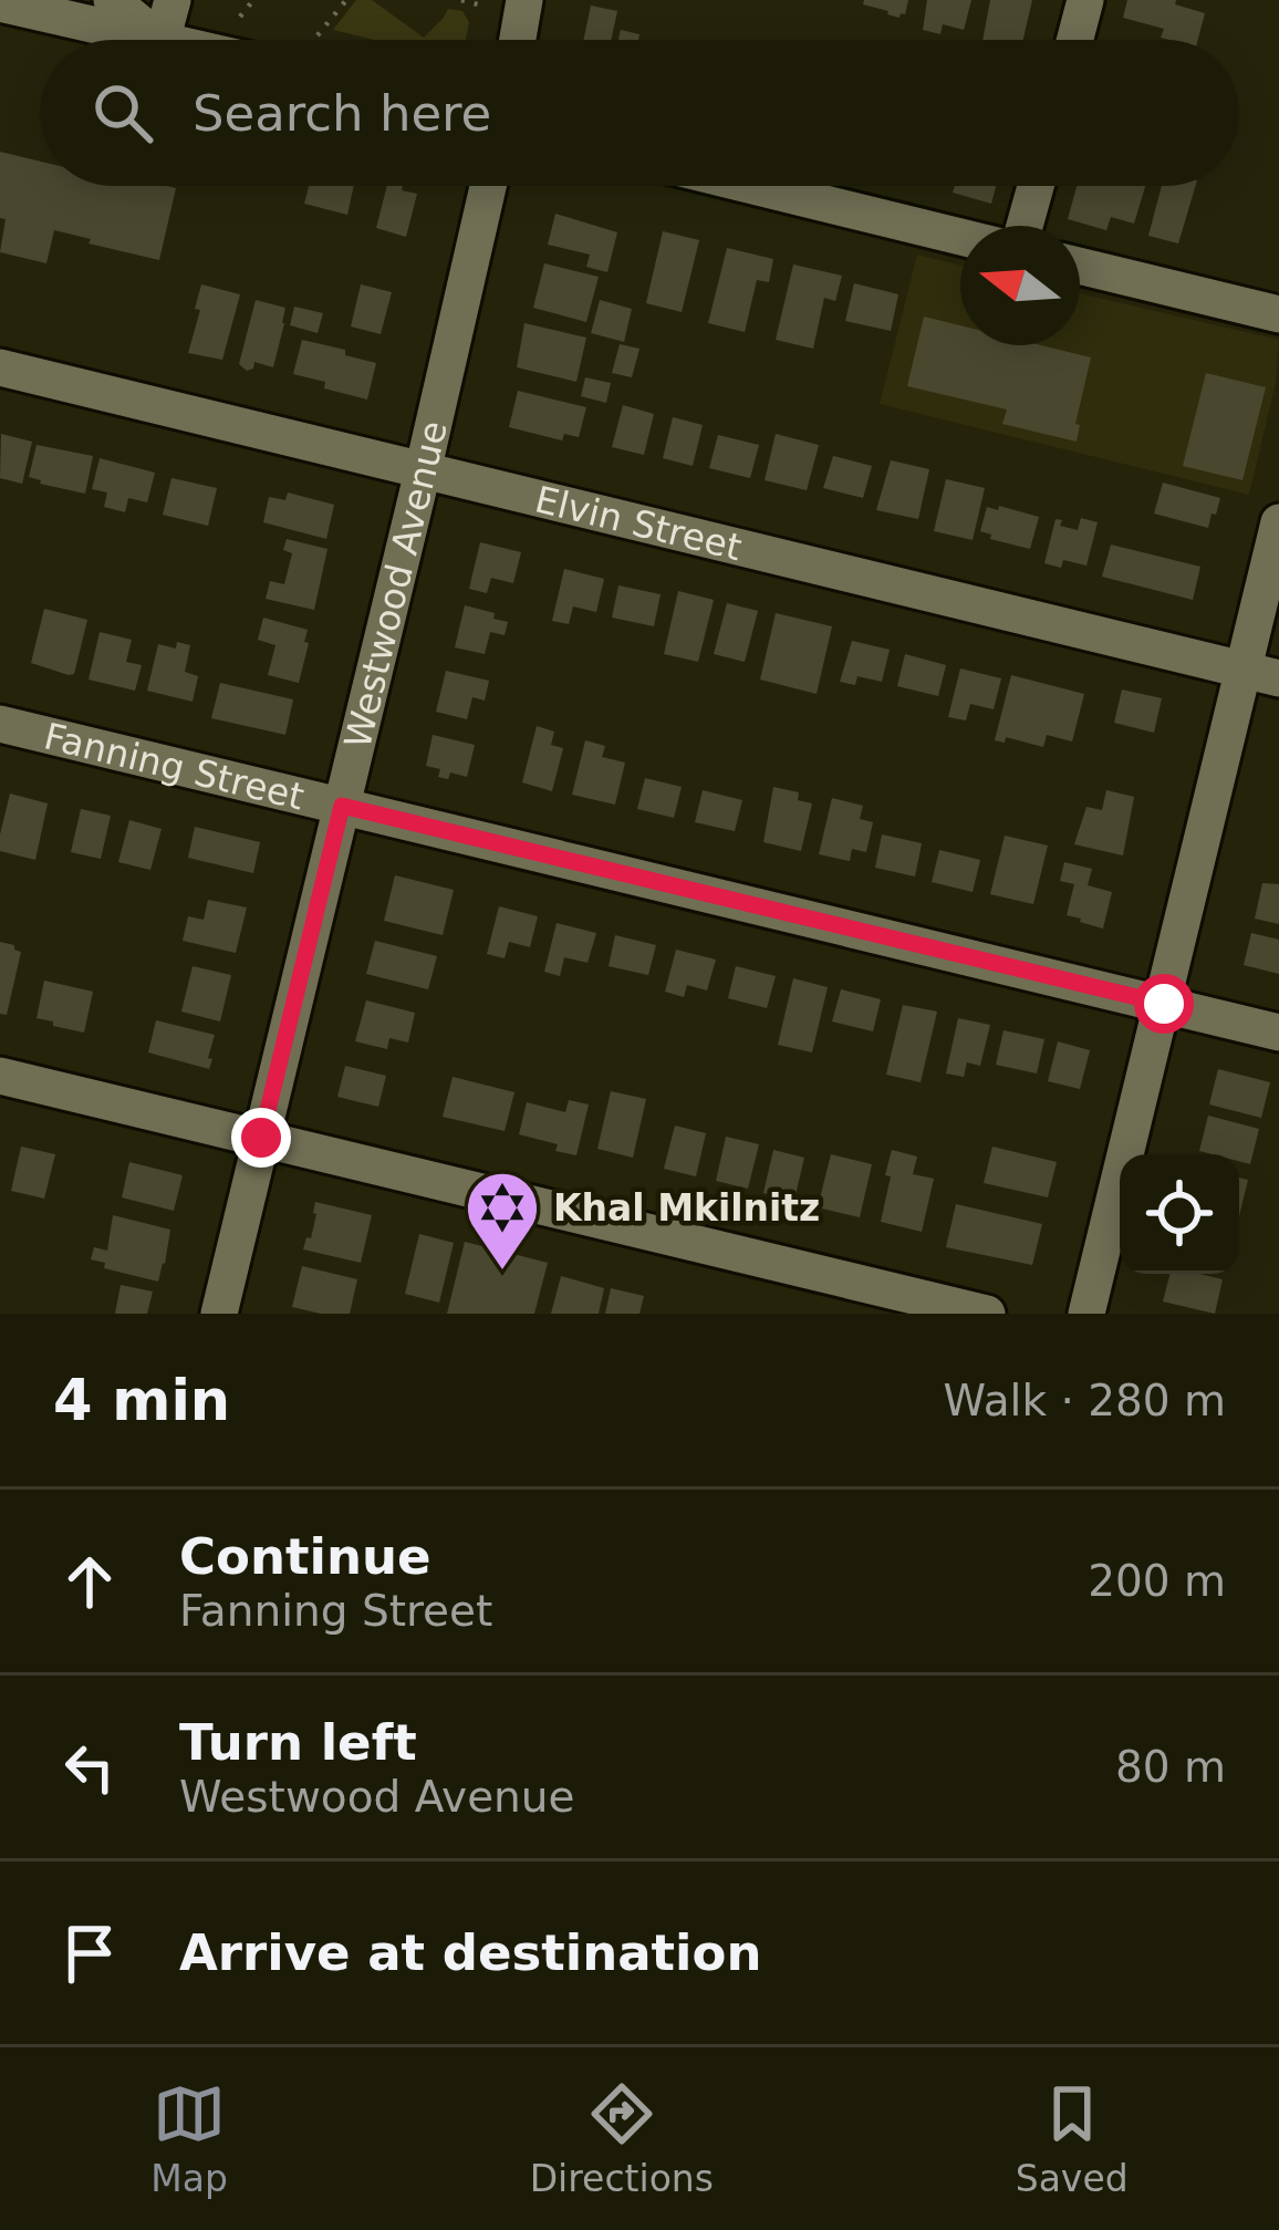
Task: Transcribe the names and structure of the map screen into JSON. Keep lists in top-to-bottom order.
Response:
{
  "streets": {
    "street": ["Elvin Street", "Westwood Avenue", "Fanning Street"]
  },
  "crossings": [
    ["Elvin Street", "Westwood Avenue"],
    ["Westwood Avenue", "Fanning Street"]
  ],
  "places": {
    "synagogue": ["Khal Mkilnitz"]
  },
  "north": "left",
  "page": {
    "search": "Search here",
    "heading": ["4 min", "Walk · 280 m"],
    "list": [
      ["Continue", "Fanning Street", "200 m"],
      ["Turn left", "Westwood Avenue", "80 m"],
      "Arrive at destination"
    ],
    "nav": ["Map", "Directions", "Saved"]
  }
}
